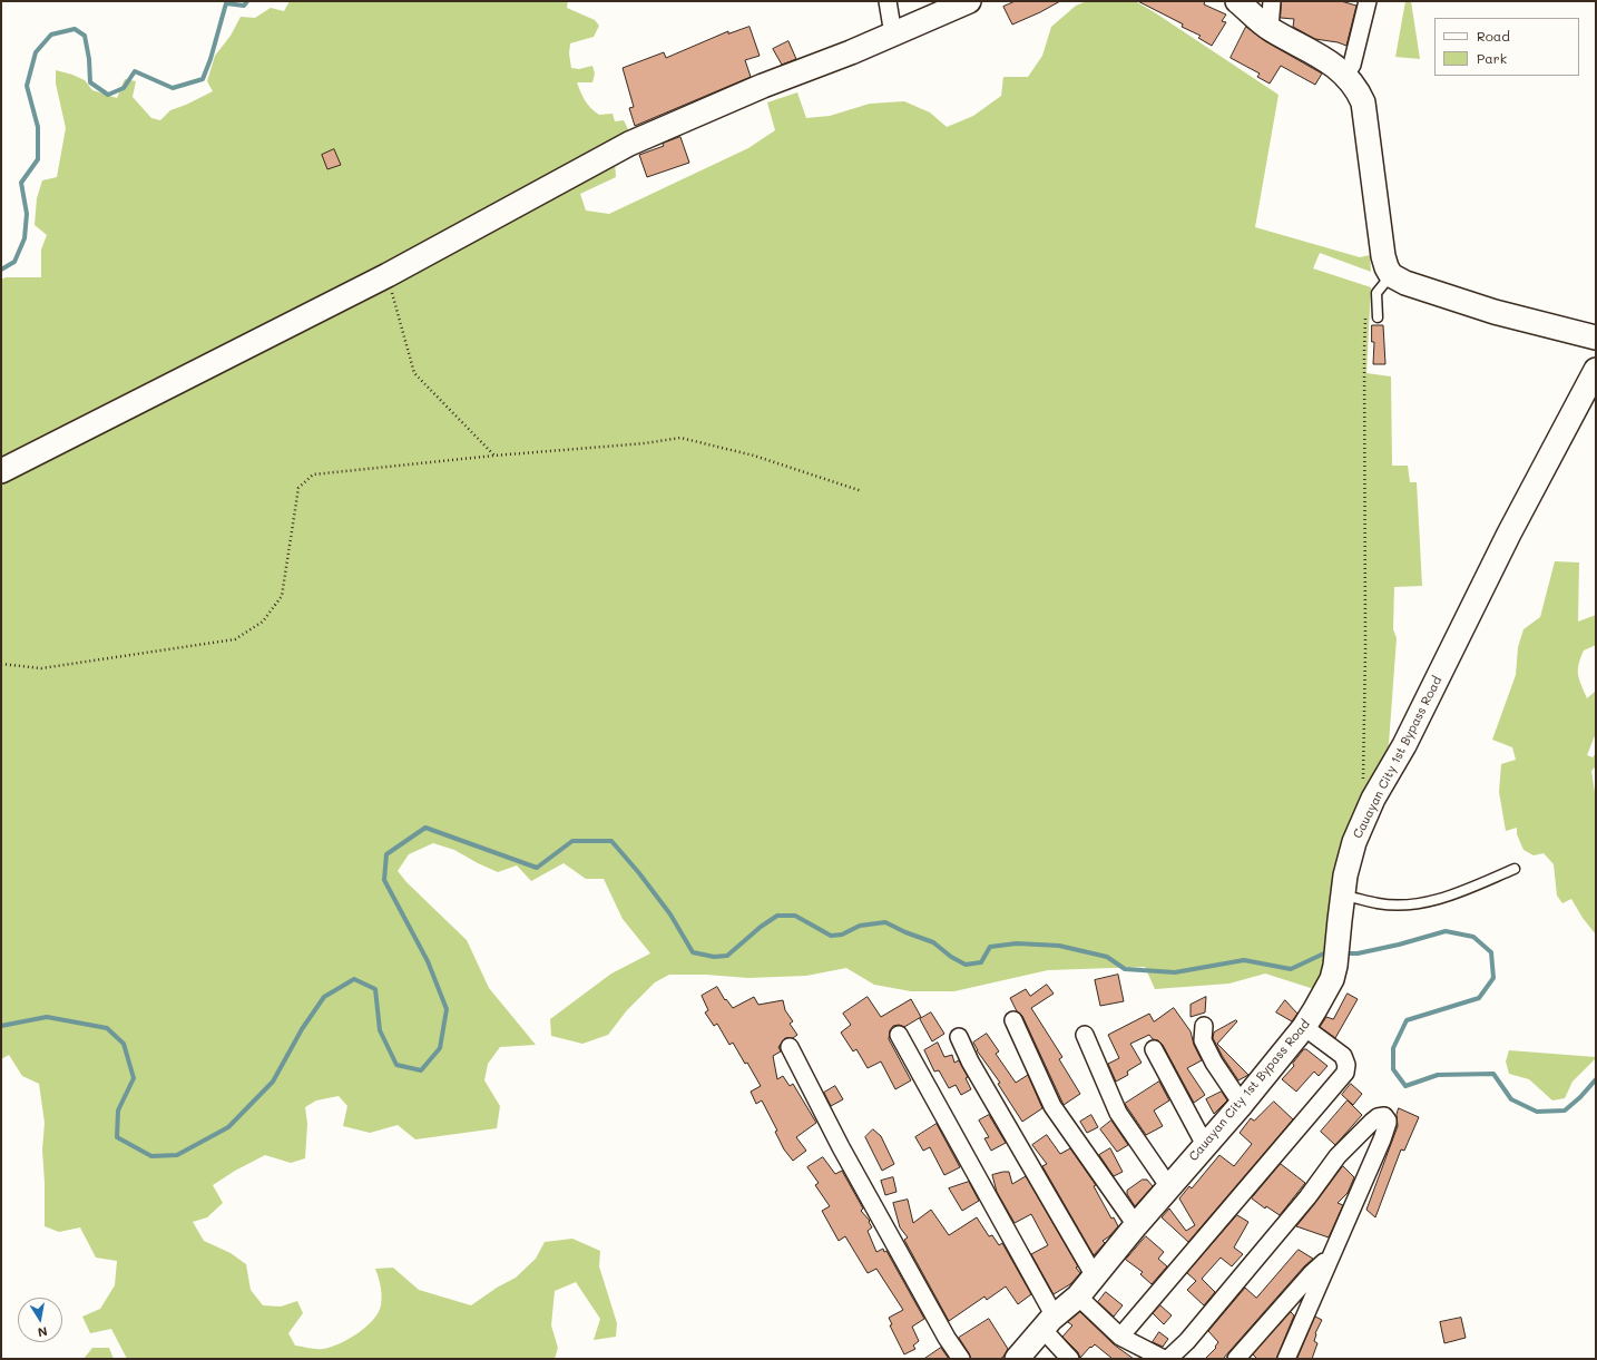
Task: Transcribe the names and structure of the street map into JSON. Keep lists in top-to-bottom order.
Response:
{
  "streets": {
    "street": ["Cauayan City 1st Bypass Road"]
  },
  "legend": ["Road", "Park"],
  "north": "bottom"
}
